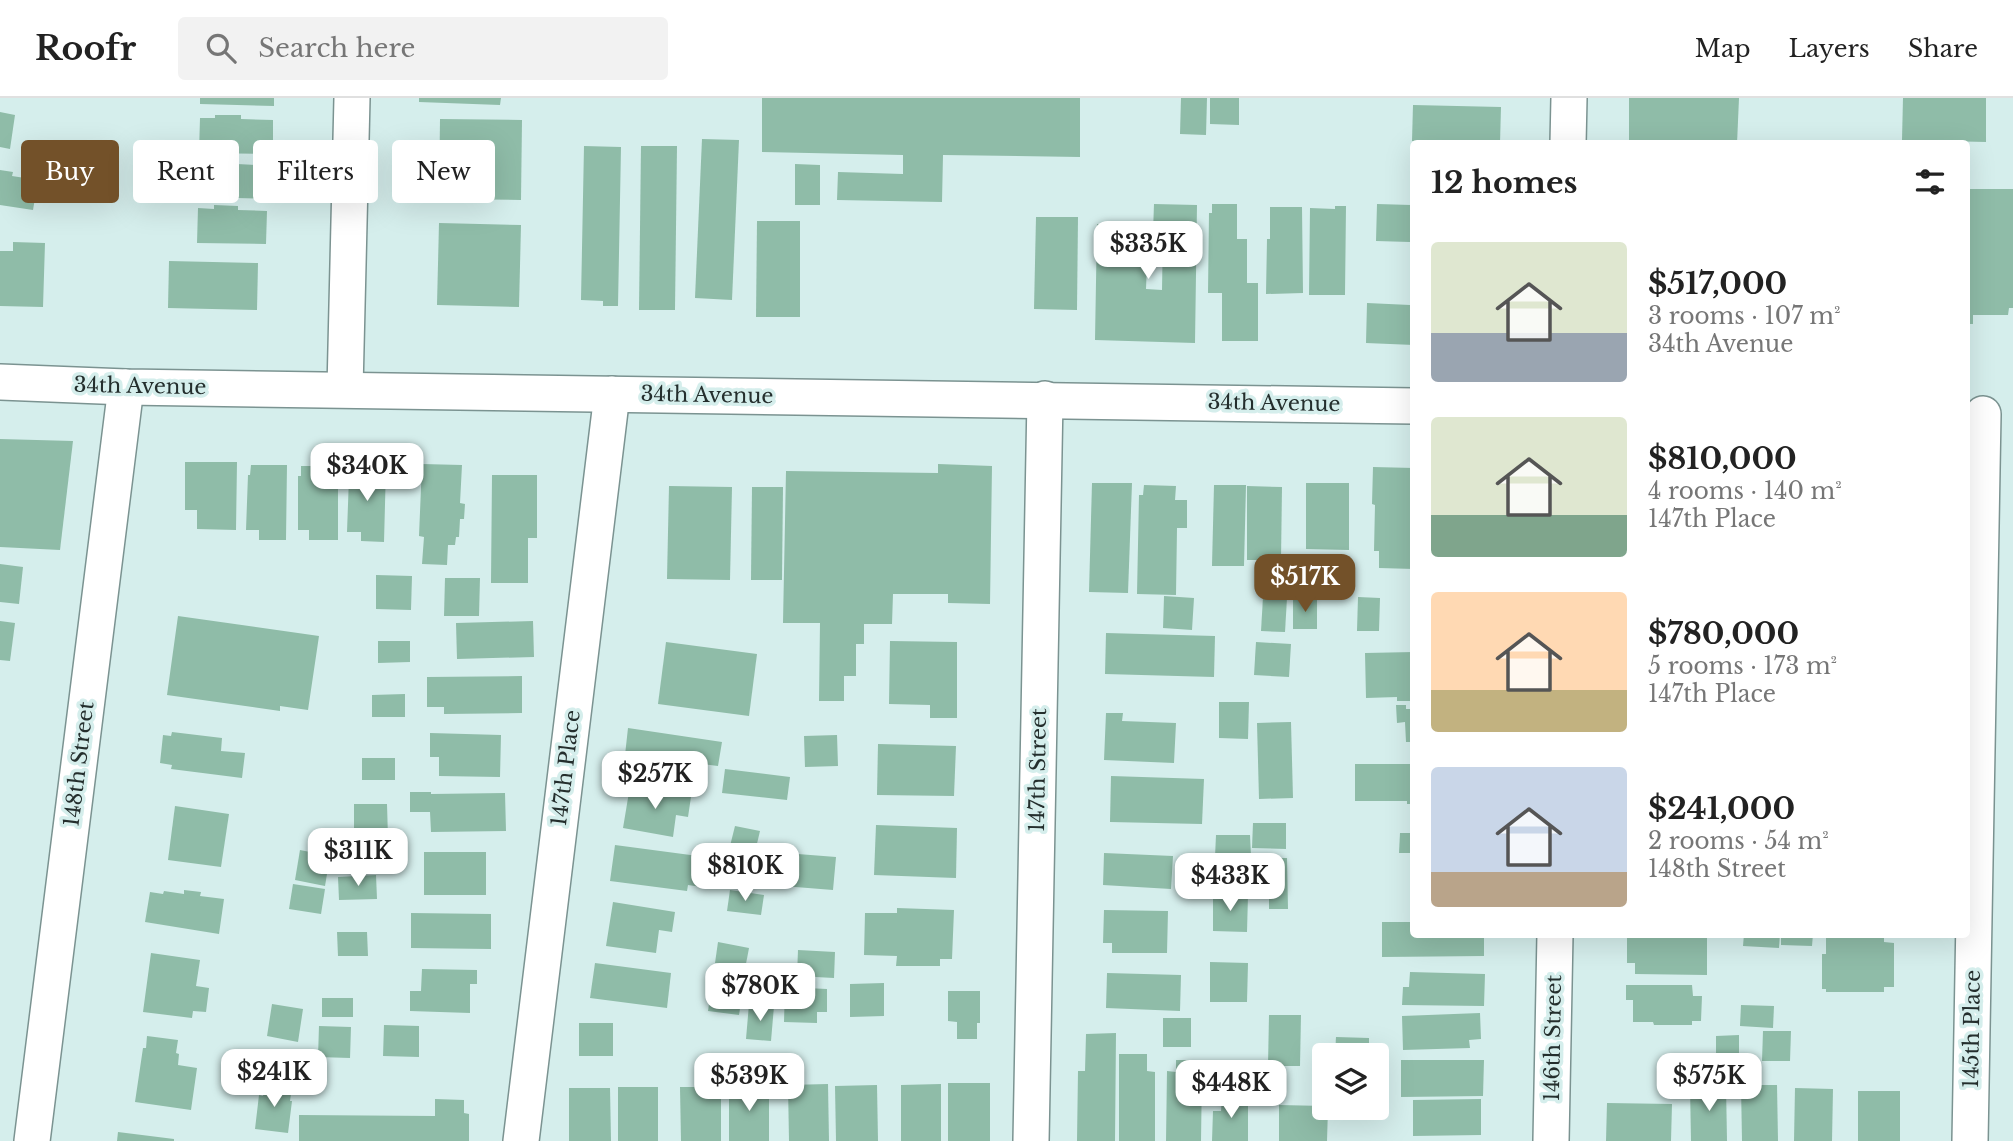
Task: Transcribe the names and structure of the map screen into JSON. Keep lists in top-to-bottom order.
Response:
{
  "streets": {
    "street": [
      "34th Avenue",
      "148th Street",
      "147th Place",
      "147th Street",
      "145th Place",
      "146th Street"
    ]
  },
  "crossings": [
    ["34th Avenue", "148th Street"],
    ["34th Avenue", "147th Place"],
    ["34th Avenue", "147th Street"]
  ],
  "page": {
    "header": "Roofr",
    "search": "Search here",
    "nav": ["Map", "Layers", "Share"],
    "chip": [
      "Buy",
      "Rent",
      "Filters",
      "New"
    ],
    "heading": "12 homes",
    "price": [
      "$335K",
      "$340K",
      "$517K",
      "$257K",
      "$311K",
      "$810K",
      "$433K",
      "$780K",
      "$241K",
      "$539K",
      "$575K",
      "$448K"
    ],
    "list": [
      {
        "name": "$517,000",
        "note": "3 rooms · 107 m² · 34th Avenue"
      },
      {
        "name": "$810,000",
        "note": "4 rooms · 140 m² · 147th Place"
      },
      {
        "name": "$780,000",
        "note": "5 rooms · 173 m² · 147th Place"
      },
      {
        "name": "$241,000",
        "note": "2 rooms · 54 m² · 148th Street"
      }
    ]
  }
}
